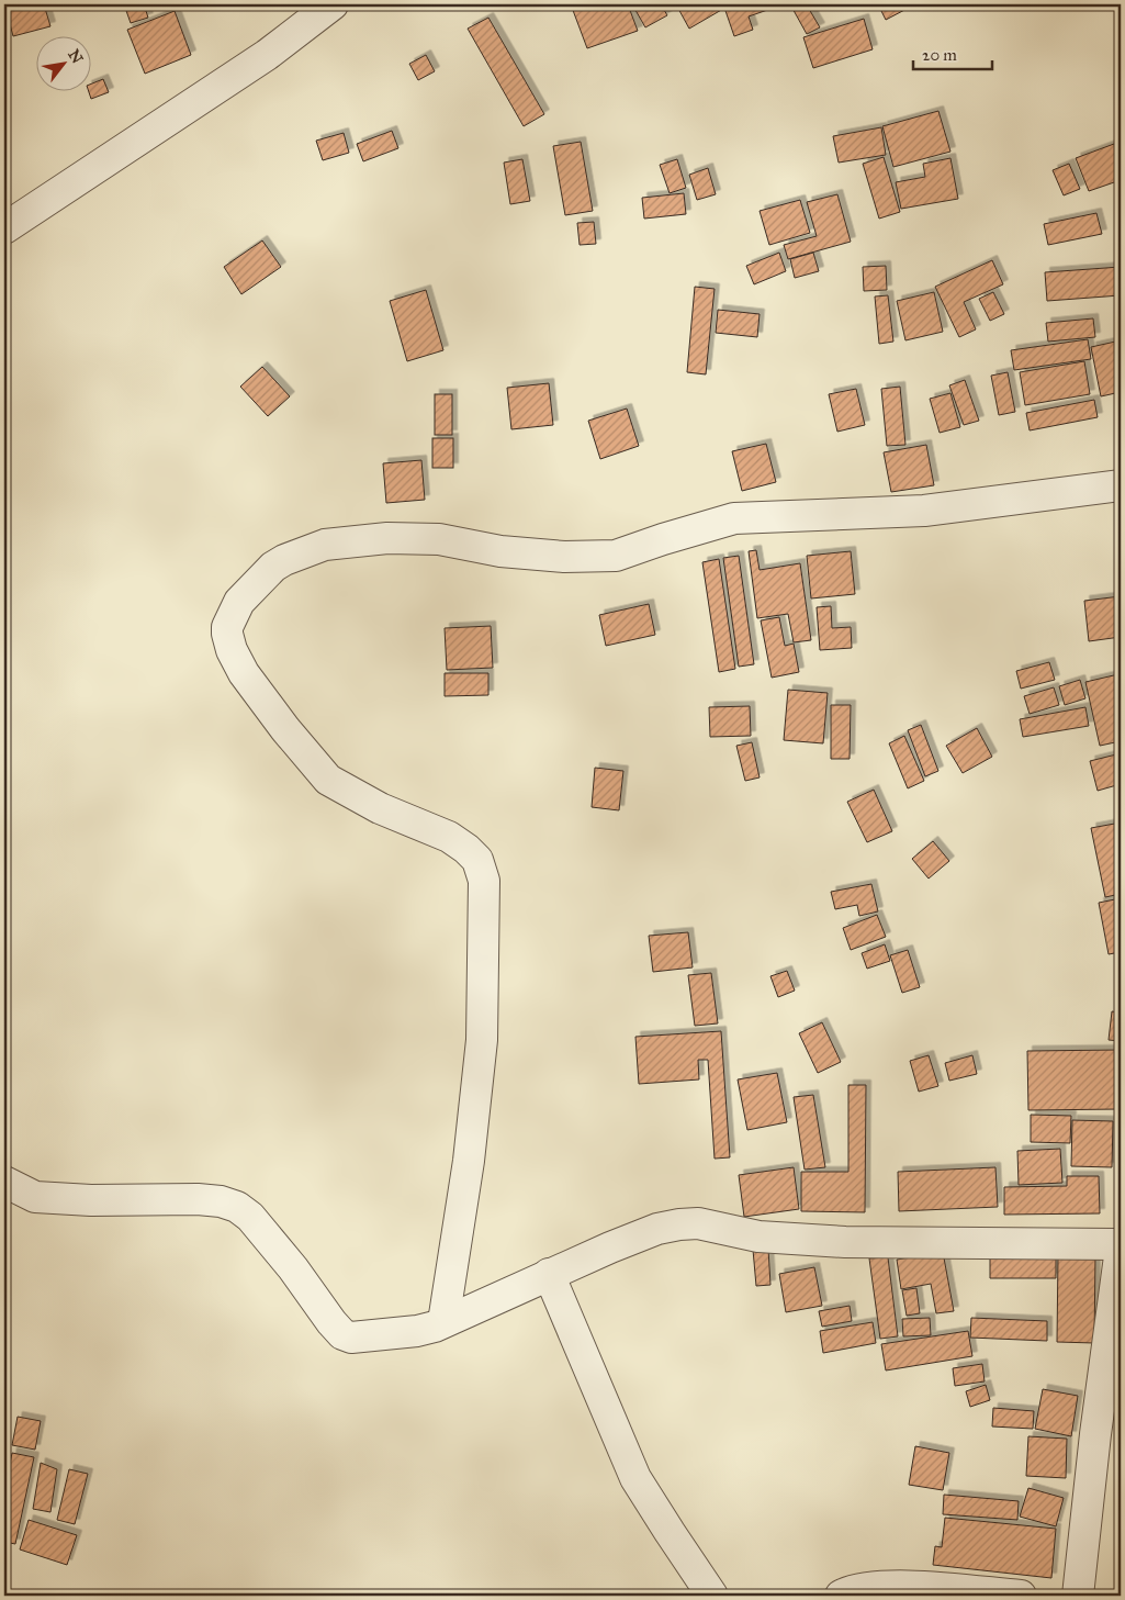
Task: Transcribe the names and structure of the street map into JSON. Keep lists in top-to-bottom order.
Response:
{
  "scale_bar": "20 m",
  "north": "top right"
}
